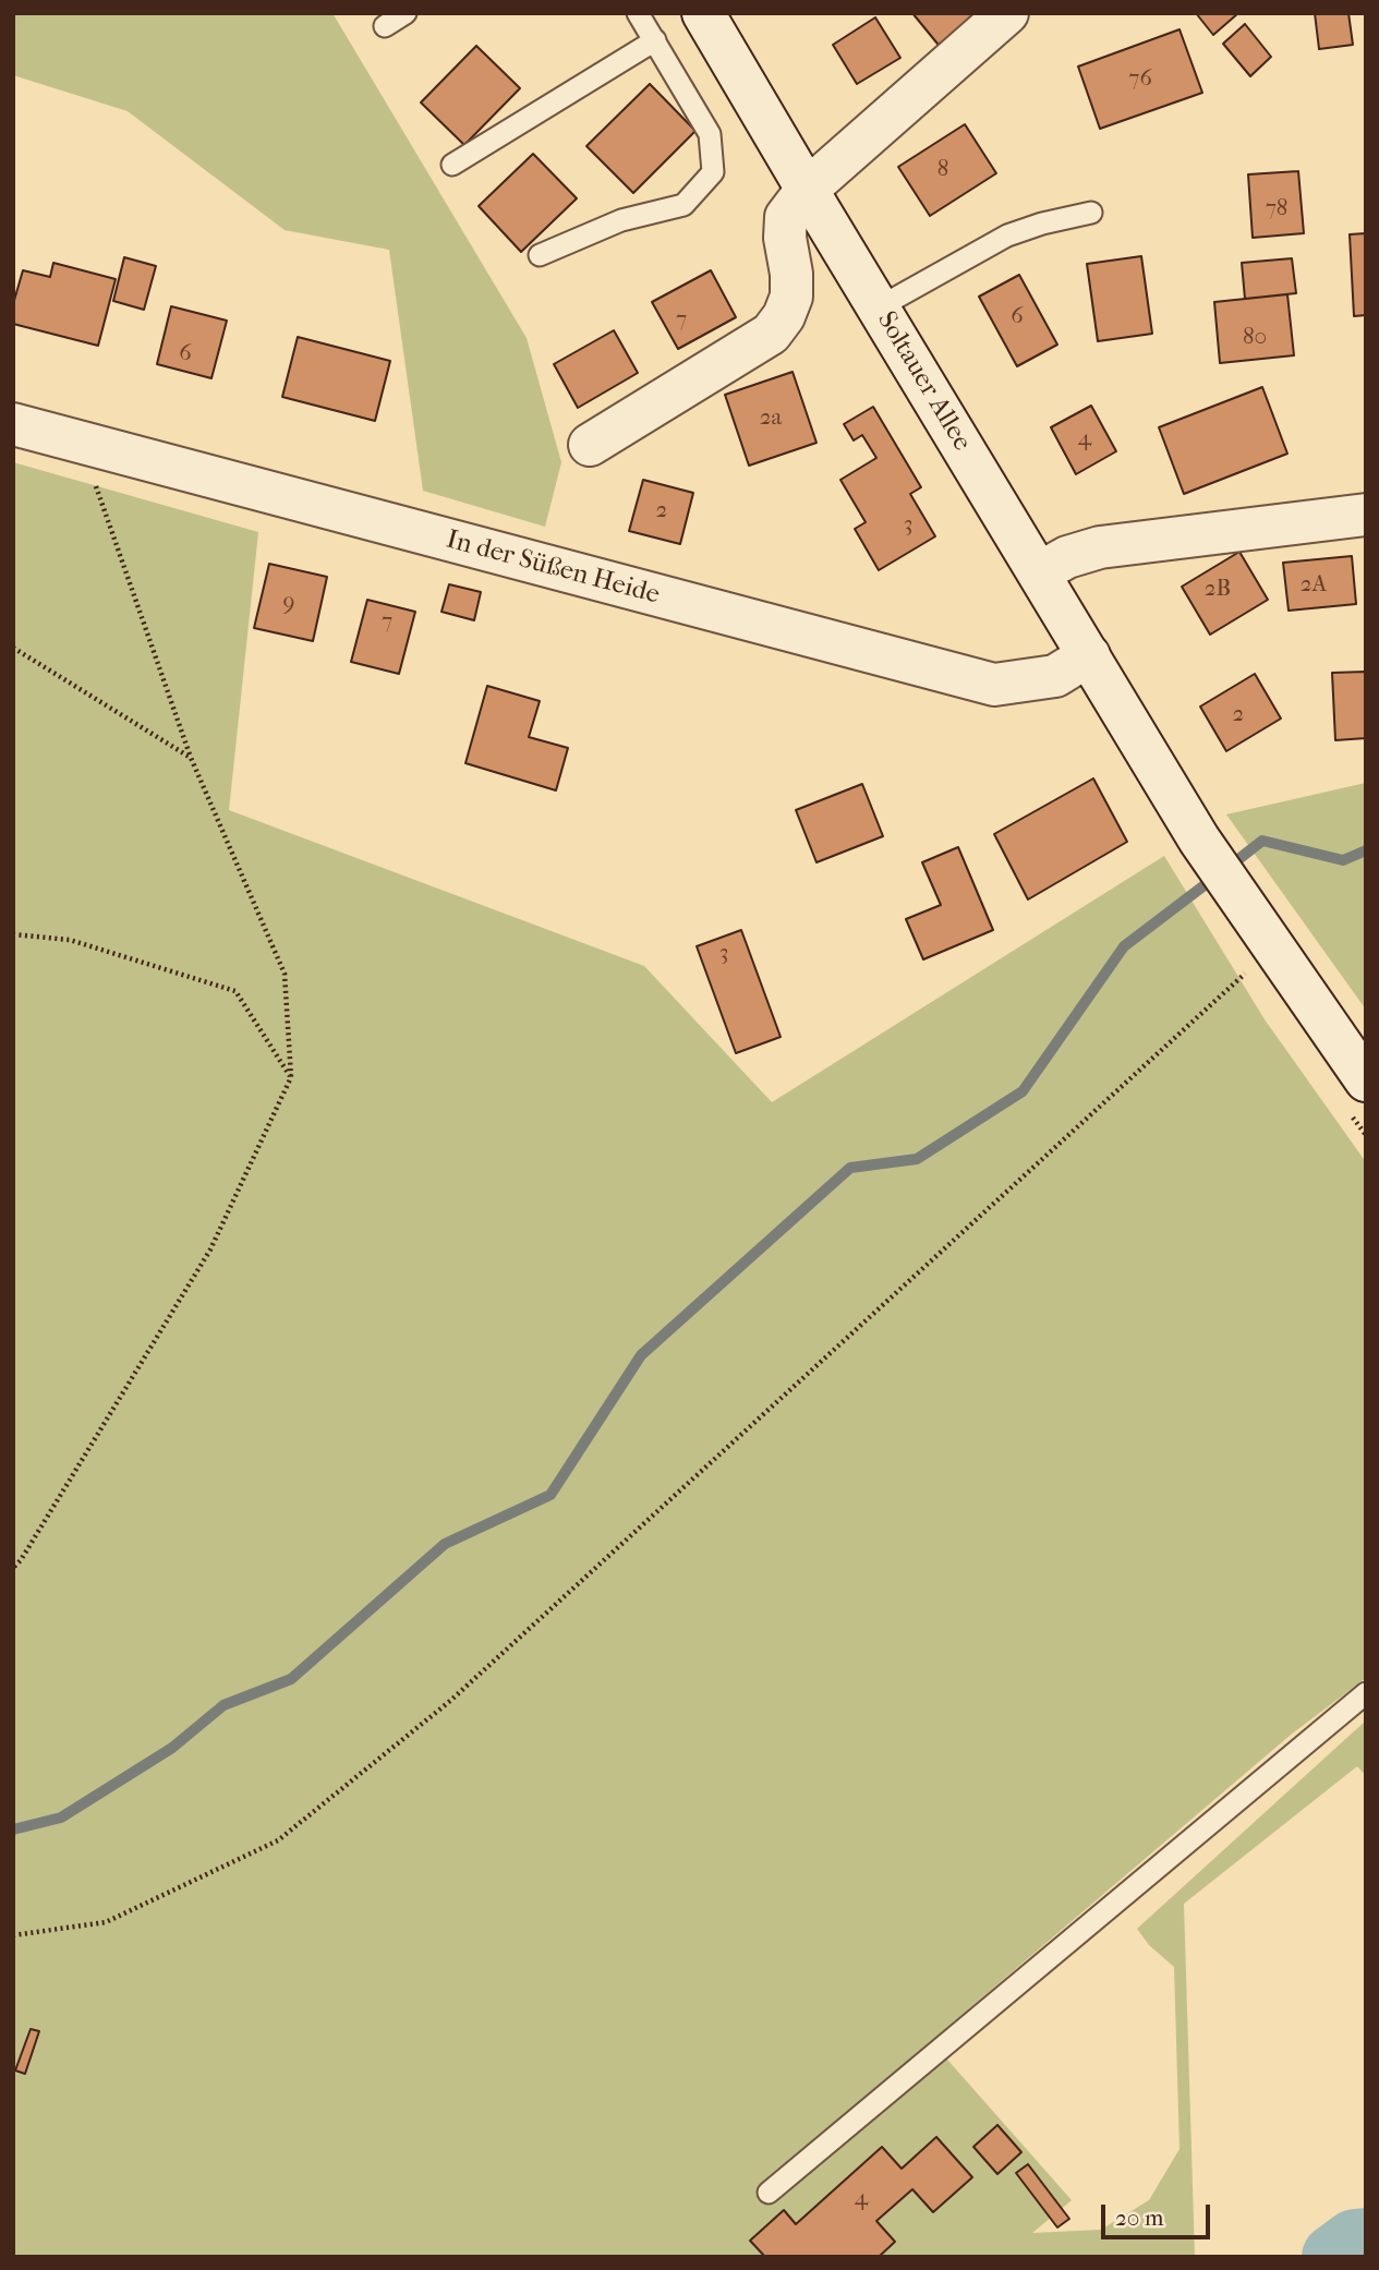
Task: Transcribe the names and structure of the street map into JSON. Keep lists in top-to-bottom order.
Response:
{
  "streets": {
    "street": ["Soltauer Allee", "In der Süßen Heide"]
  },
  "crossings": [
    ["Soltauer Allee", "In der Süßen Heide"]
  ],
  "house_numbers": [
    "76",
    "8",
    "78",
    "6",
    "7",
    "80",
    "6",
    "2a",
    "4",
    "2",
    "3",
    "2A",
    "2B",
    "9",
    "7",
    "2",
    "3",
    "4"
  ],
  "scale_bar": "20 m"
}
